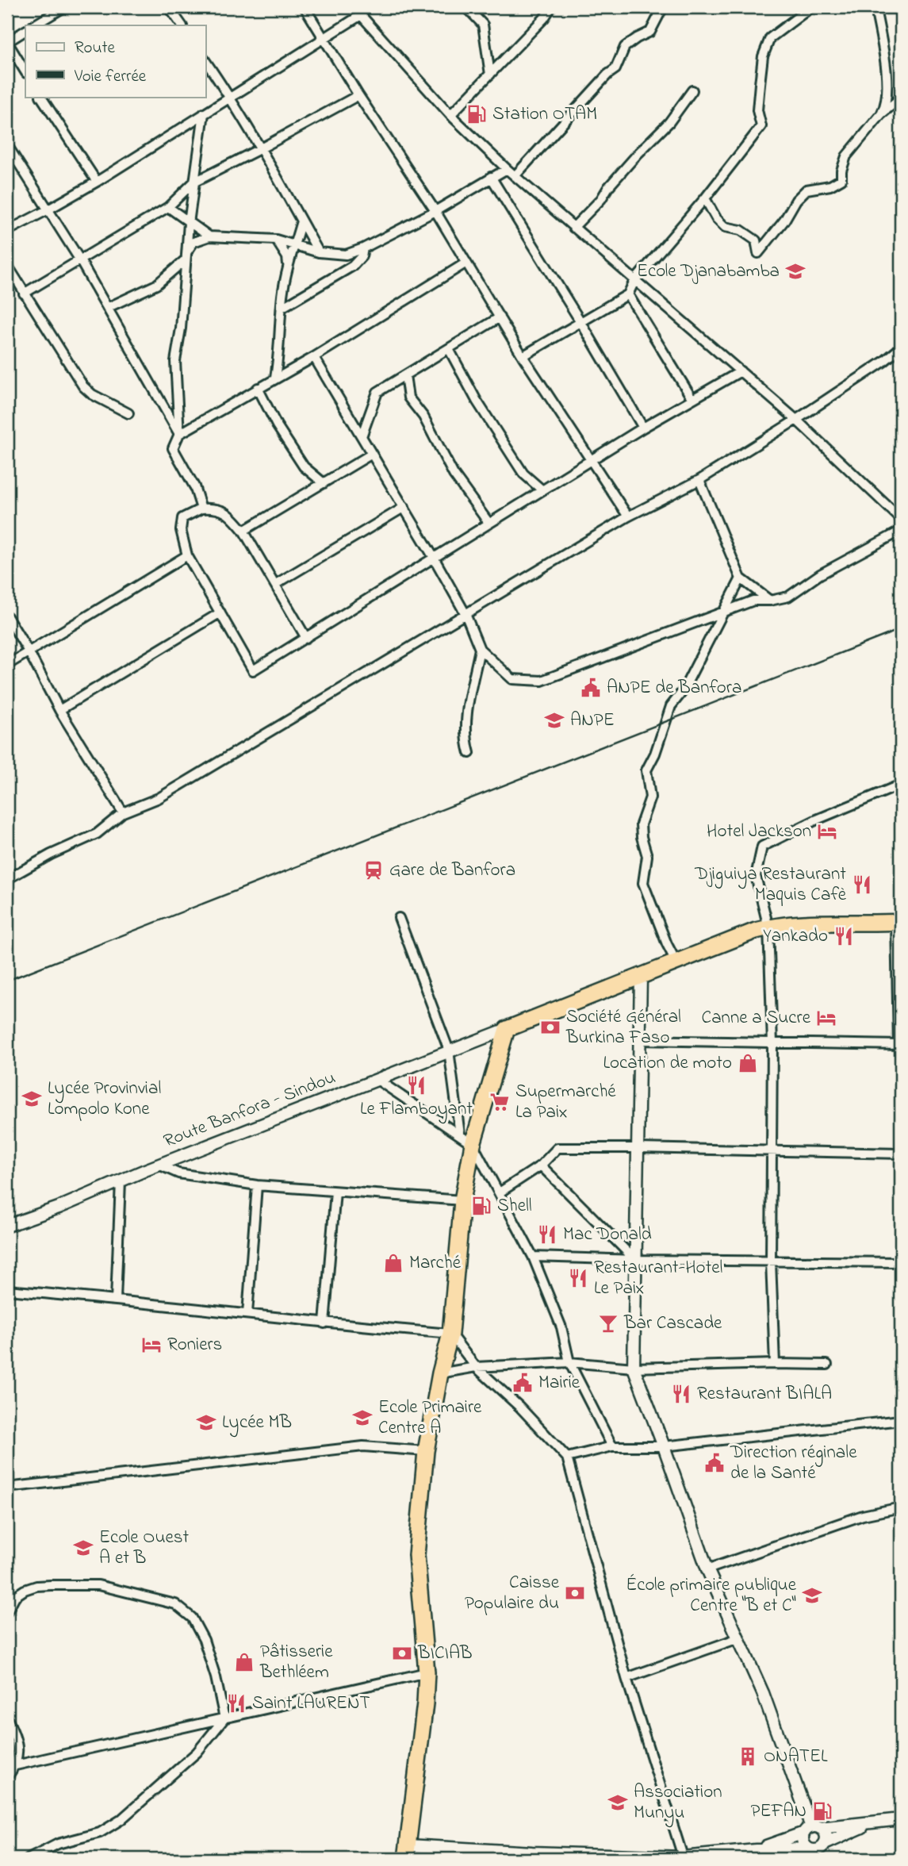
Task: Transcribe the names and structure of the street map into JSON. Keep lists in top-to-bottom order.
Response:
{
  "streets": {
    "main road": ["Route Banfora - Sindou"]
  },
  "places": {
    "fuel station": ["Station OTAM", "Shell", "PEFAN"],
    "school or university": [
      "Ecole Djanabamba",
      "ANPE",
      "Lycée Provinvial Lompolo Kone",
      "Ecole Primaire Centre A",
      "Lycée MB",
      "Ecole Ouest A et B",
      "École primaire publique Centre \"B et C\"",
      "Association Munyu"
    ],
    "public building": ["ANPE de Banfora", "Mairie", "Direction réginale de la Santé"],
    "hotel": ["Hotel Jackson", "Canne a Sucre", "Roniers"],
    "station": ["Gare de Banfora"],
    "restaurant": [
      "Djiguiya Restaurant Maquis Cafè",
      "Yankado",
      "Le Flamboyant",
      "Mac Donald",
      "Restaurant-Hotel Le Paix",
      "Restaurant BIALA",
      "Saint LAURENT"
    ],
    "bank": ["Société Général Burkina Faso", "Caisse Populaire du", "BICIAB"],
    "shop": ["Location de moto", "Marché", "Pâtisserie Bethléem"],
    "supermarket": ["Supermarché La Paix"],
    "bar": ["Bar Cascade"],
    "building": ["ONATEL"]
  },
  "legend": ["Route", "Voie ferrée"]
}
